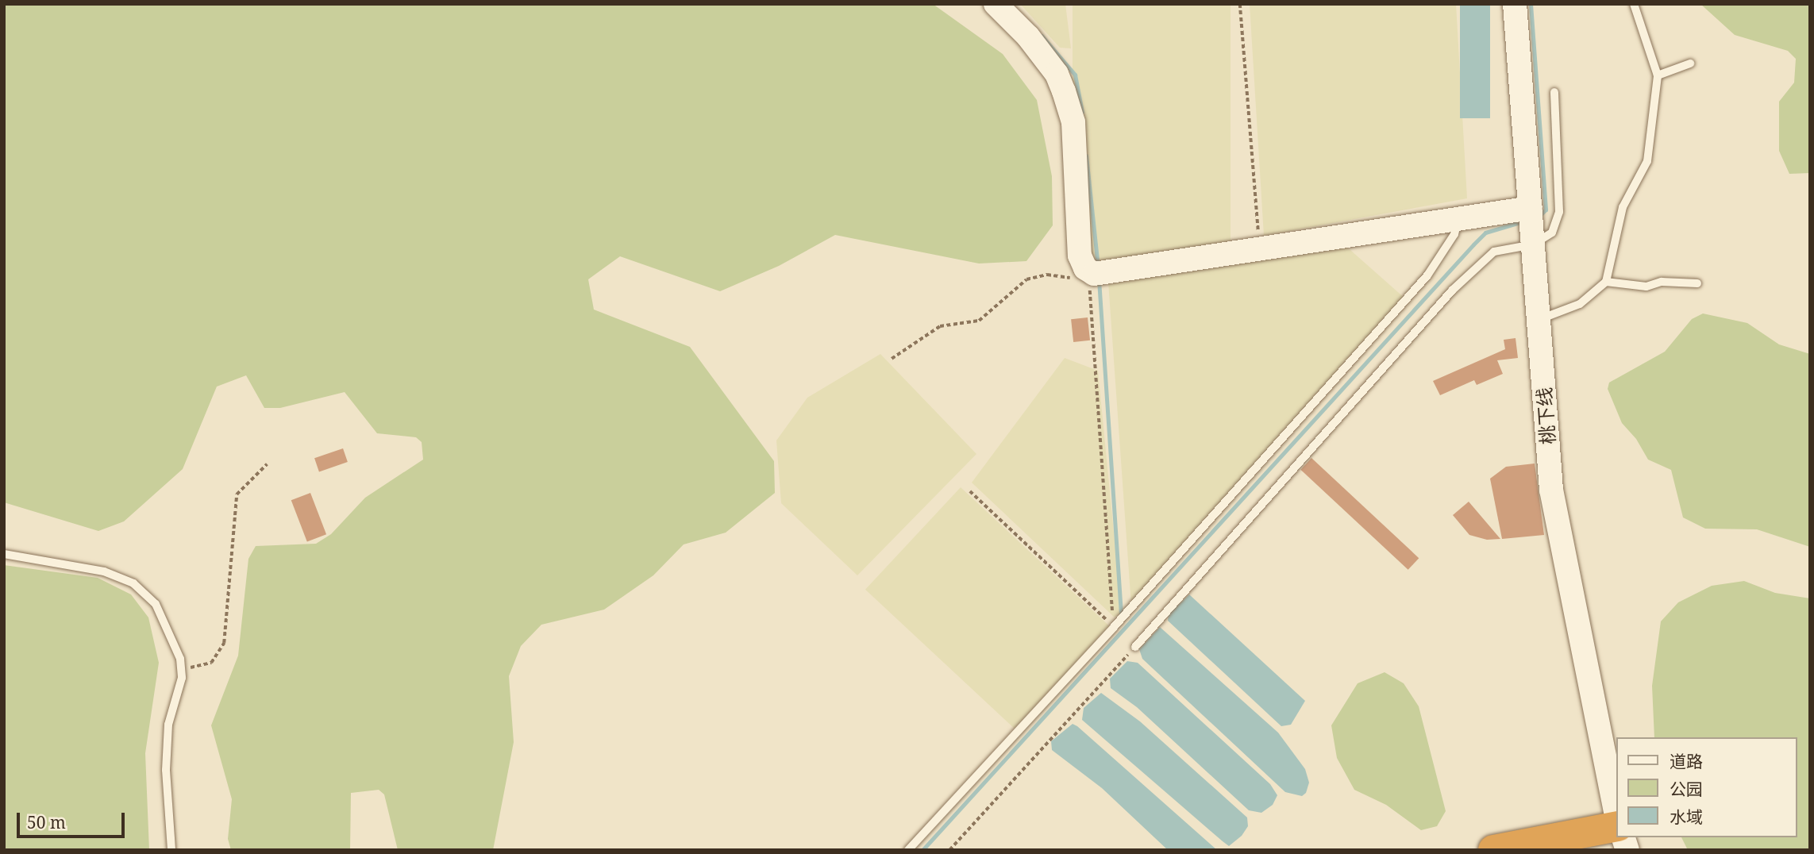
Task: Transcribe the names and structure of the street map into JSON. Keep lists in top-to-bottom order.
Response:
{
  "streets": {
    "main road": ["桃下线"]
  },
  "legend": ["道路", "公园", "水域"],
  "scale_bar": "50 m"
}
